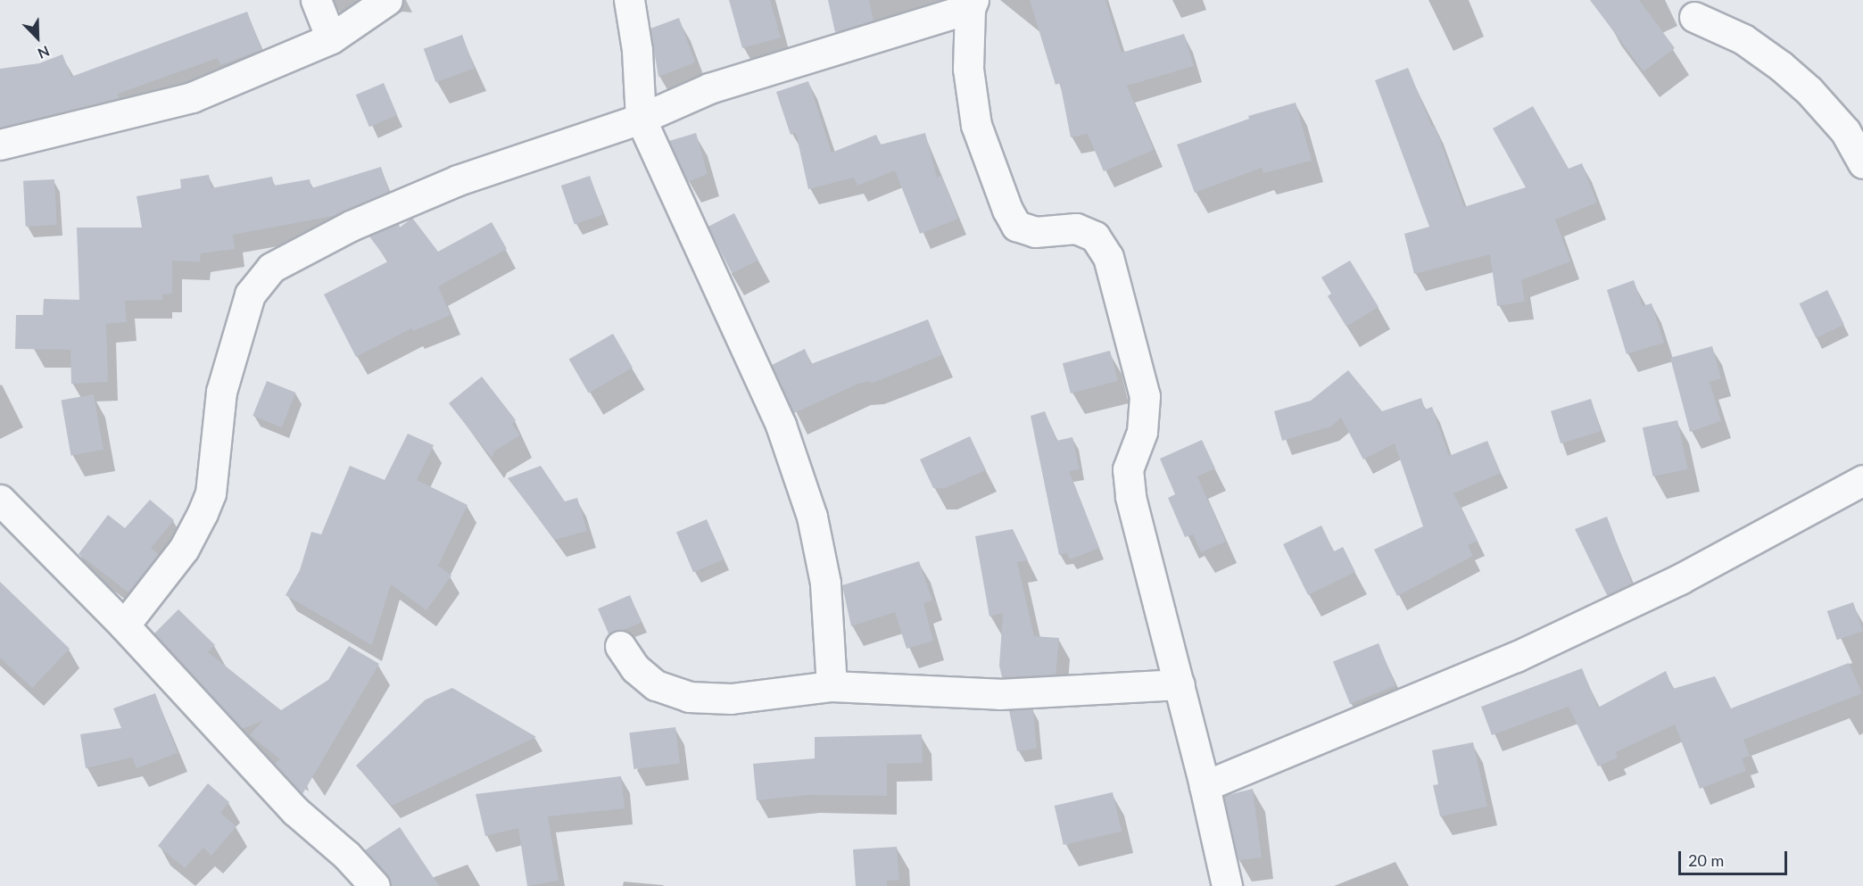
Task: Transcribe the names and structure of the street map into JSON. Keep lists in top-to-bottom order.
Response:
{
  "scale_bar": "20 m",
  "north": "bottom right"
}
